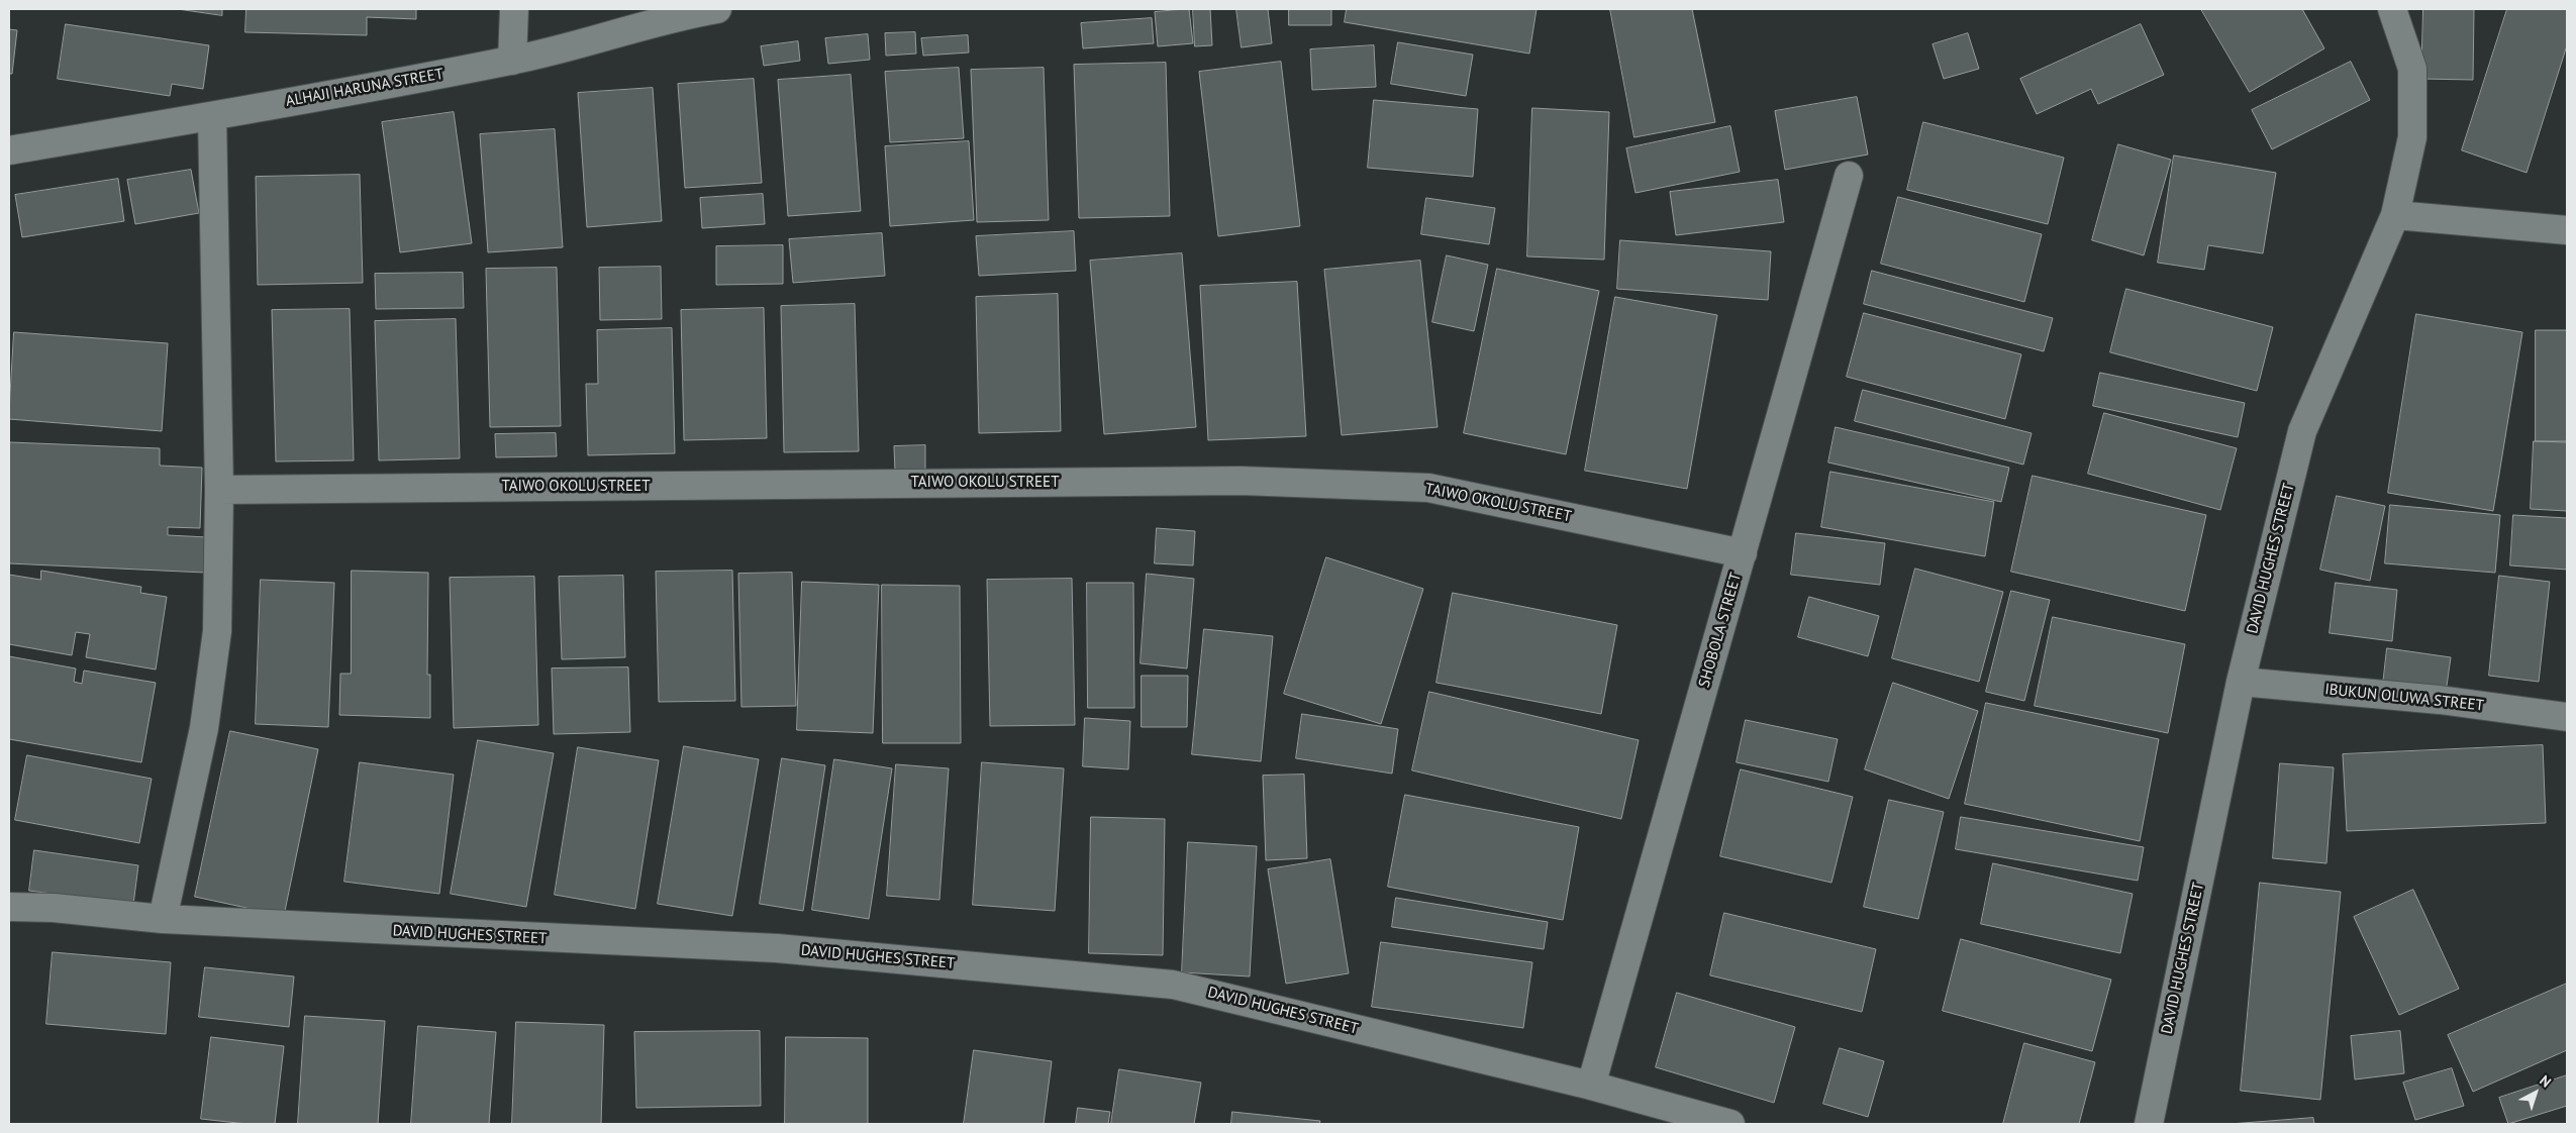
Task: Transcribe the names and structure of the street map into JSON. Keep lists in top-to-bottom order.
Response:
{
  "streets": {
    "street": [
      "ALHAJI HARUNA STREET",
      "TAIWO OKOLU STREET",
      "DAVID HUGHES STREET",
      "SHOBOLA STREET",
      "IBUKUN OLUWA STREET"
    ]
  },
  "crossings": [
    ["TAIWO OKOLU STREET", "SHOBOLA STREET"],
    ["DAVID HUGHES STREET", "SHOBOLA STREET"],
    ["DAVID HUGHES STREET", "IBUKUN OLUWA STREET"]
  ],
  "north": "top right"
}
